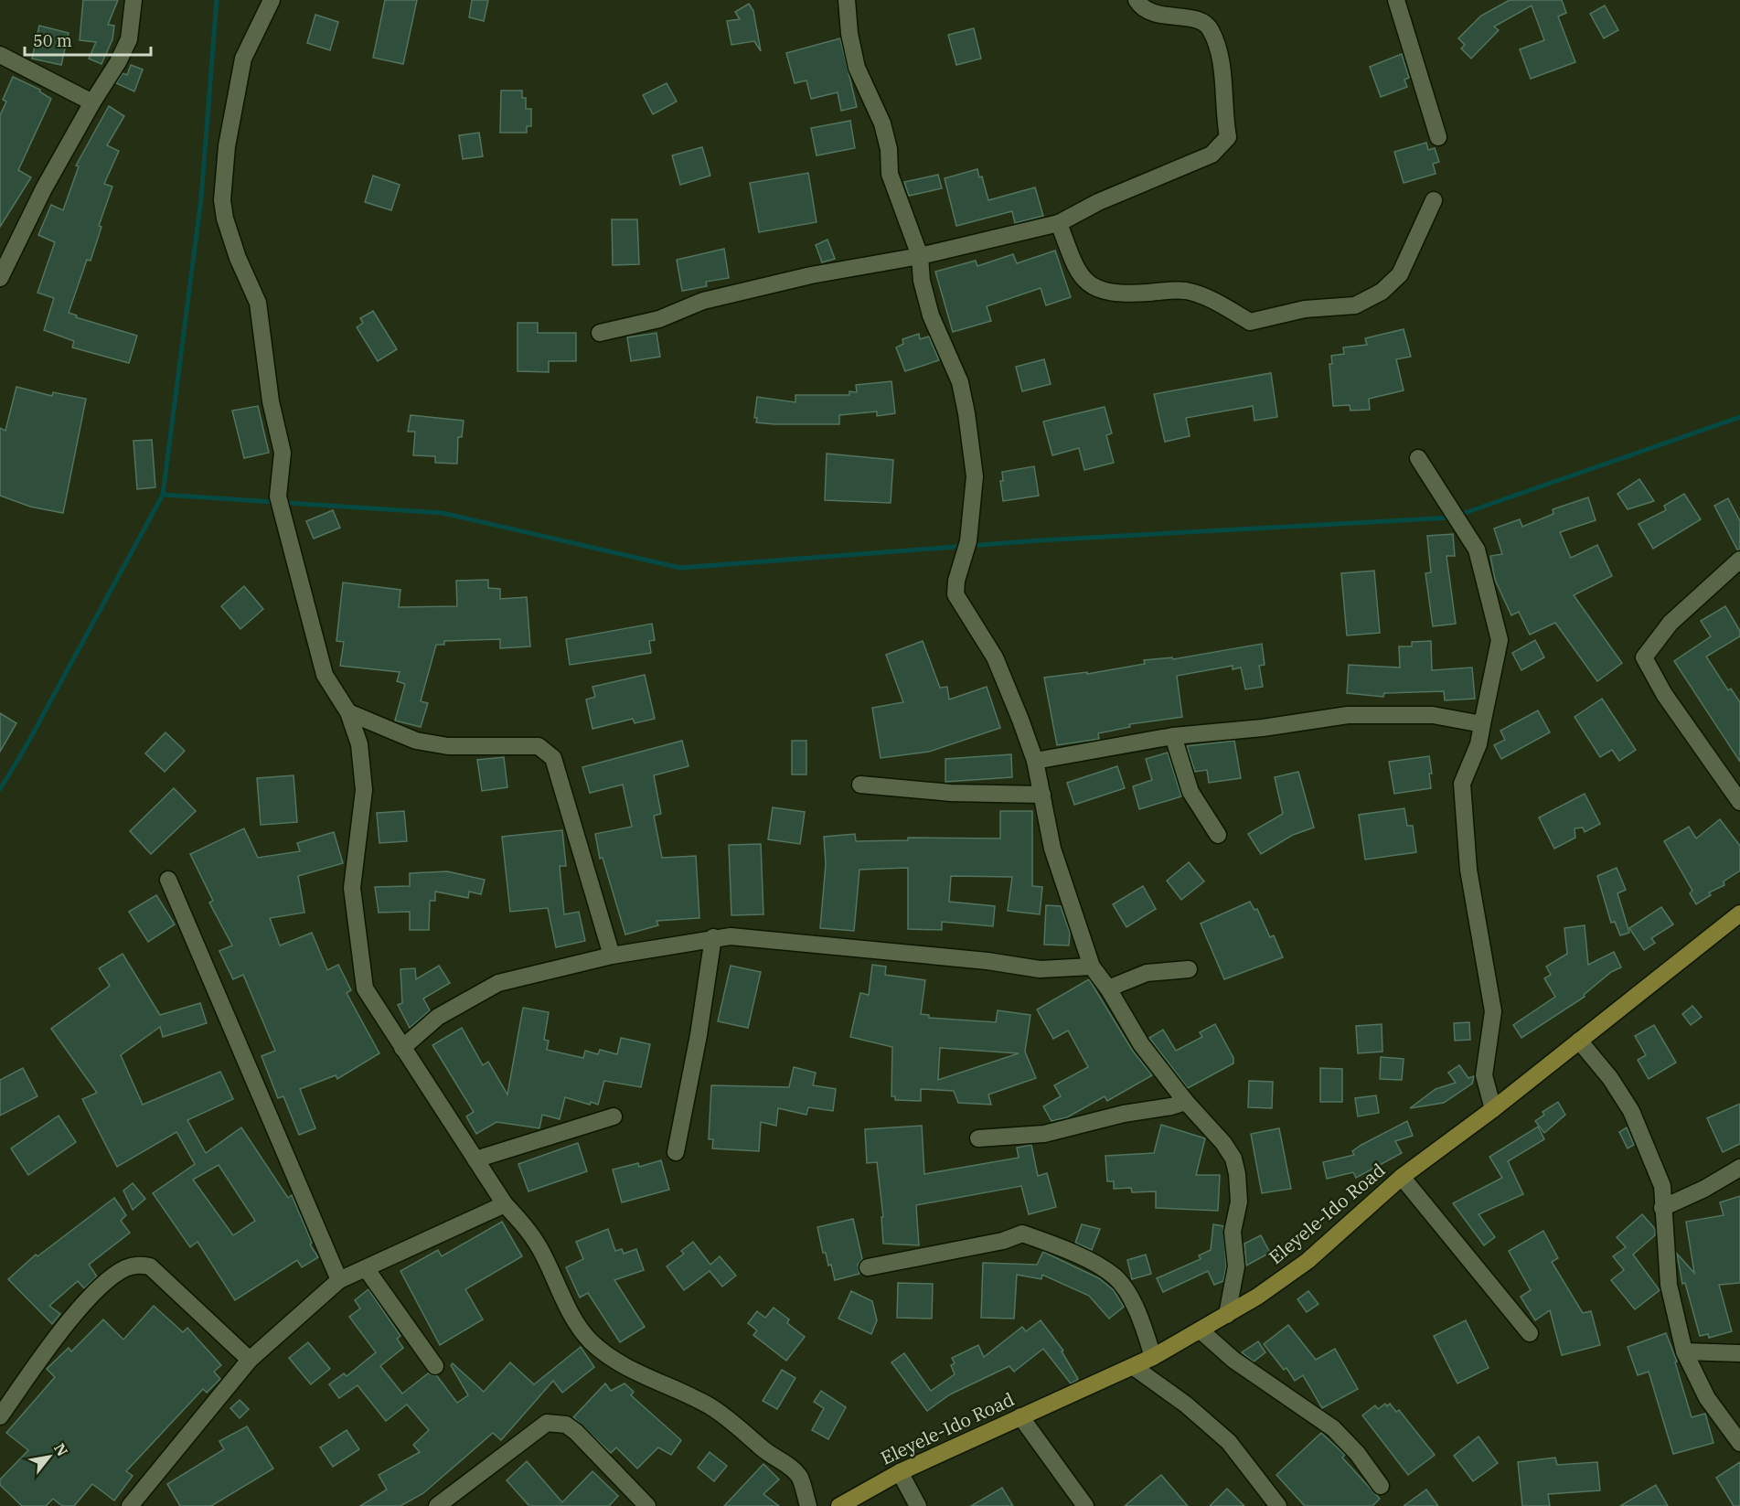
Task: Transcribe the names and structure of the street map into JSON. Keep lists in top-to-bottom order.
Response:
{
  "streets": {
    "main road": ["Eleyele-Ido Road"]
  },
  "scale_bar": "50 m",
  "north": "top right"
}
